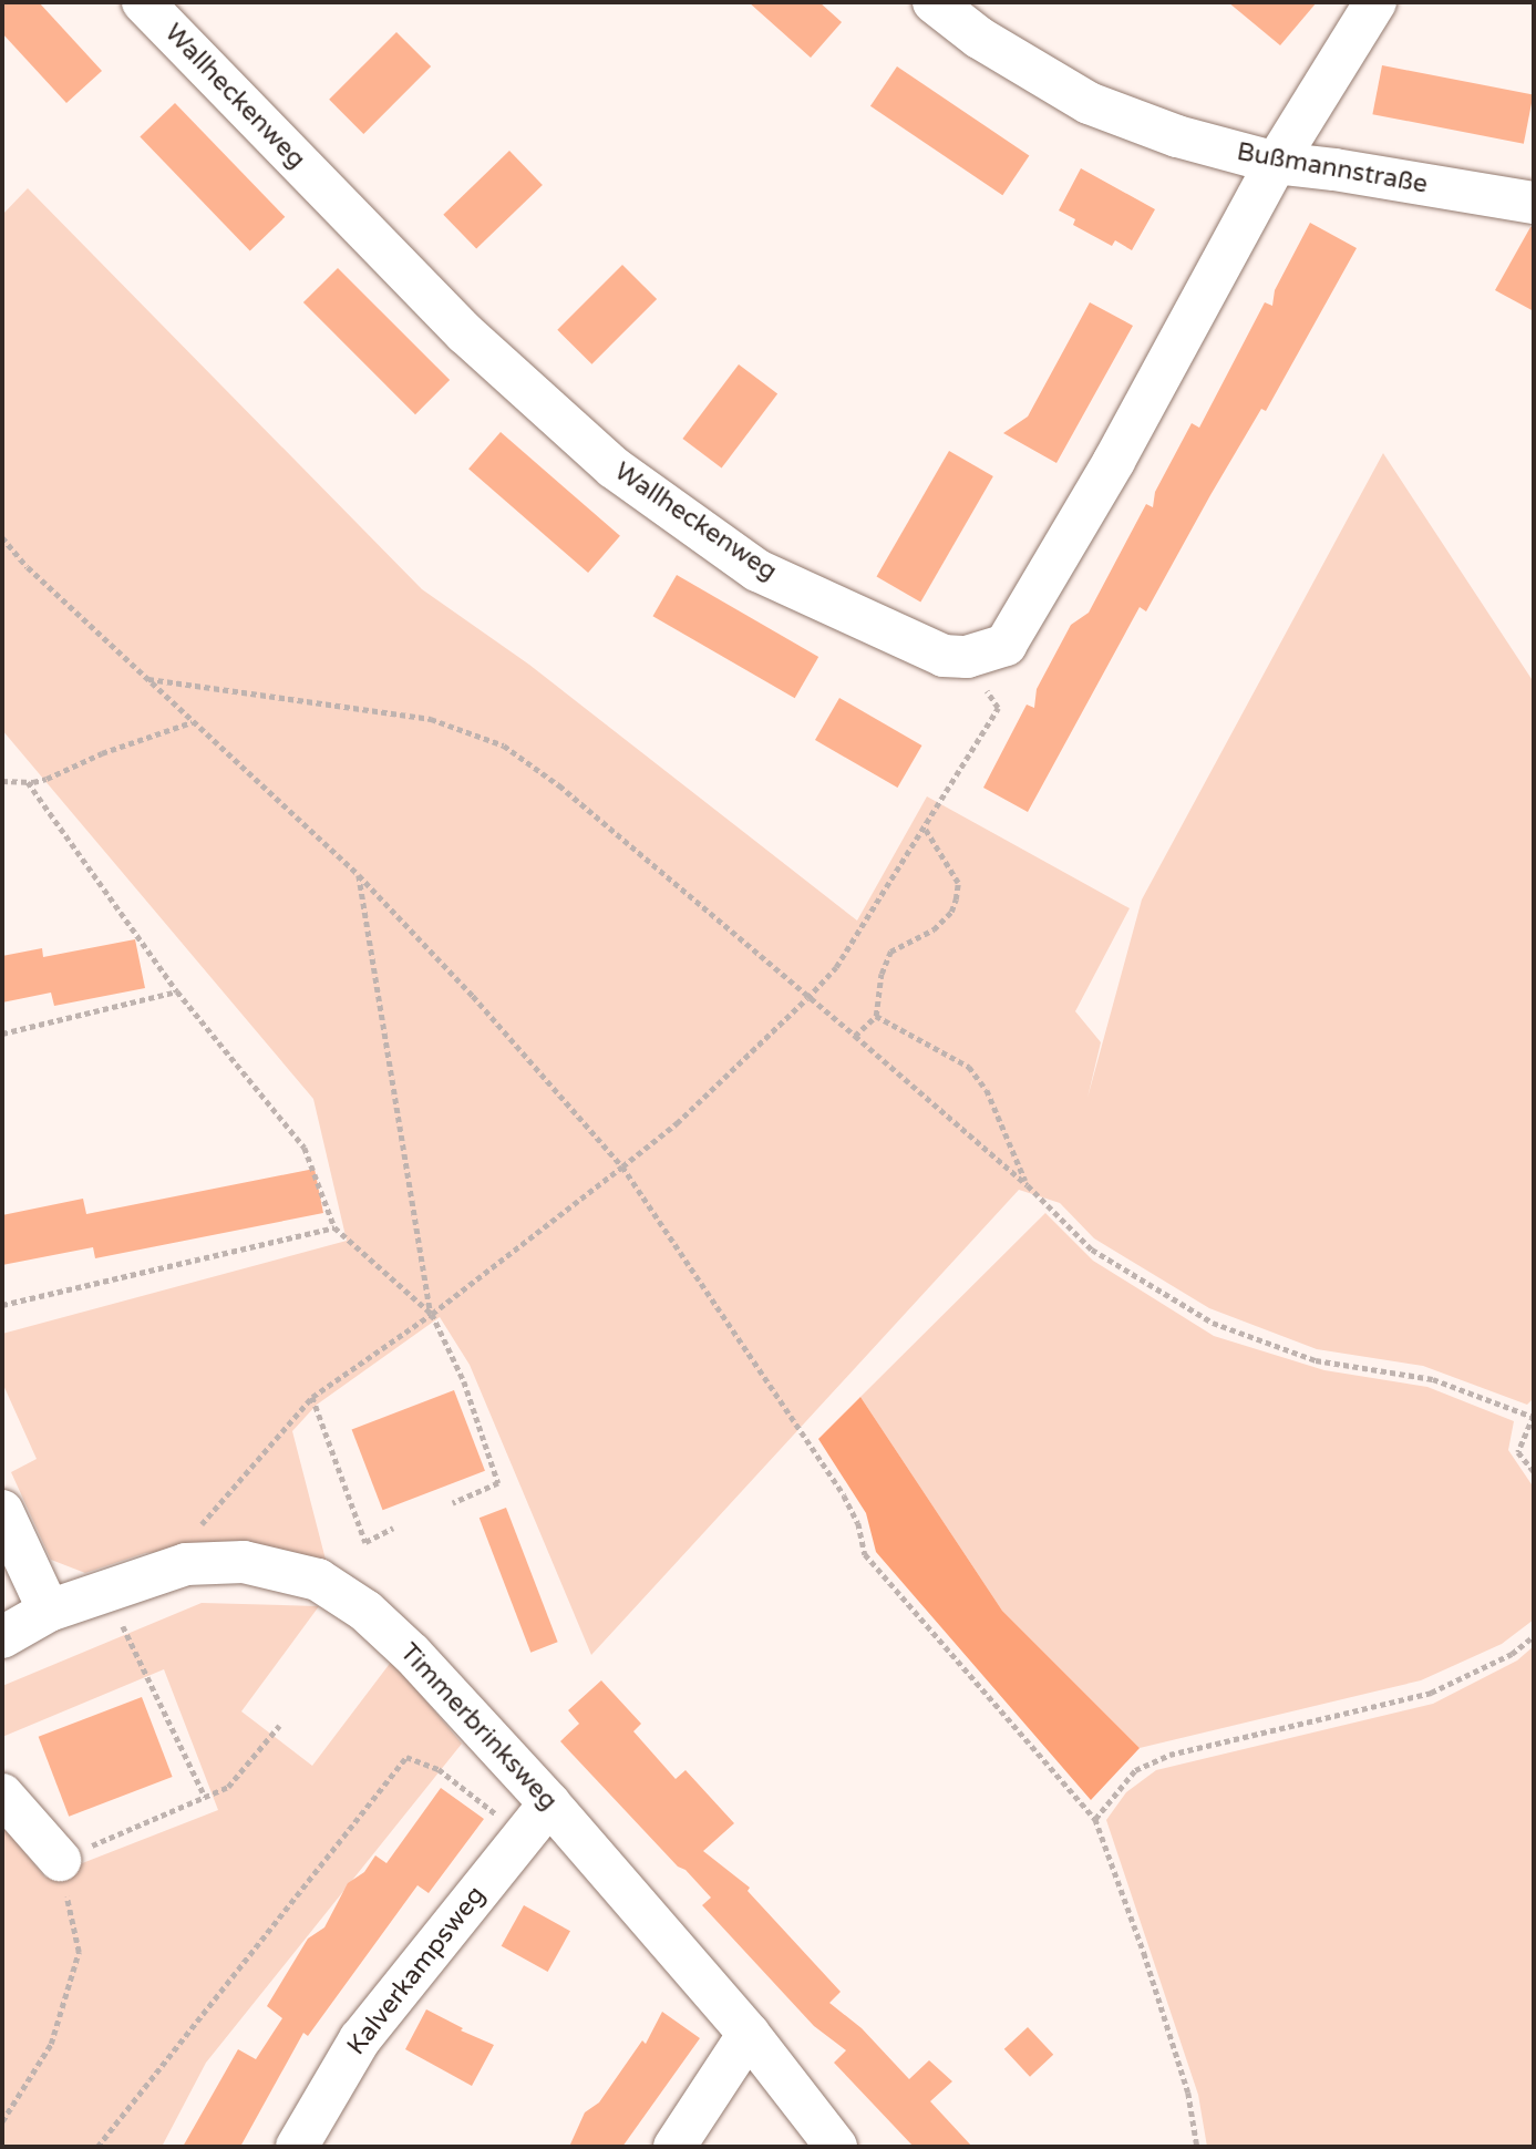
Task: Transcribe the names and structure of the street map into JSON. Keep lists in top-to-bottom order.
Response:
{
  "streets": {
    "street": [
      "Wallheckenweg",
      "Bußmannstraße",
      "Timmerbrinksweg",
      "Kalverkampsweg"
    ]
  },
  "crossings": [
    ["Wallheckenweg", "Bußmannstraße"],
    ["Timmerbrinksweg", "Kalverkampsweg"]
  ]
}
